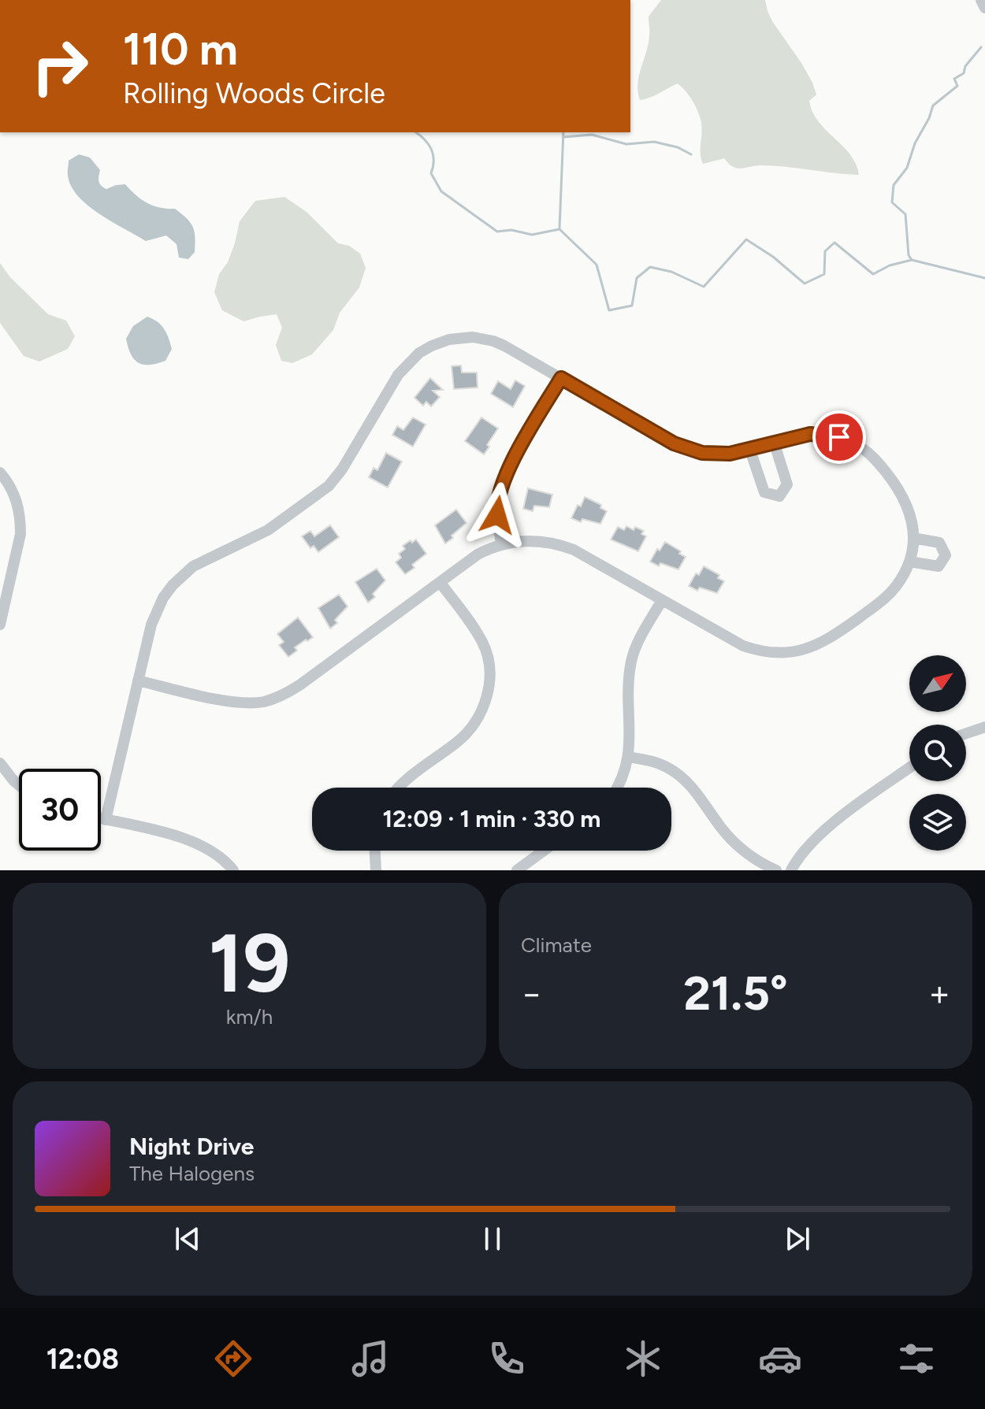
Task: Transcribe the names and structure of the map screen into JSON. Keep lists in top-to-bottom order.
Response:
{
  "north": "top right",
  "page": {
    "turn": ["110 m", "Rolling Woods Circle"],
    "limit": "30",
    "trip": "12:09 · 1 min · 330 m",
    "tile": [
      ["19", "km/h"],
      "Climate"
    ],
    "heat": ["−", "21.5°", "+"],
    "song": ["Night Drive", "The Halogens"],
    "tabs": "12:08"
  }
}
